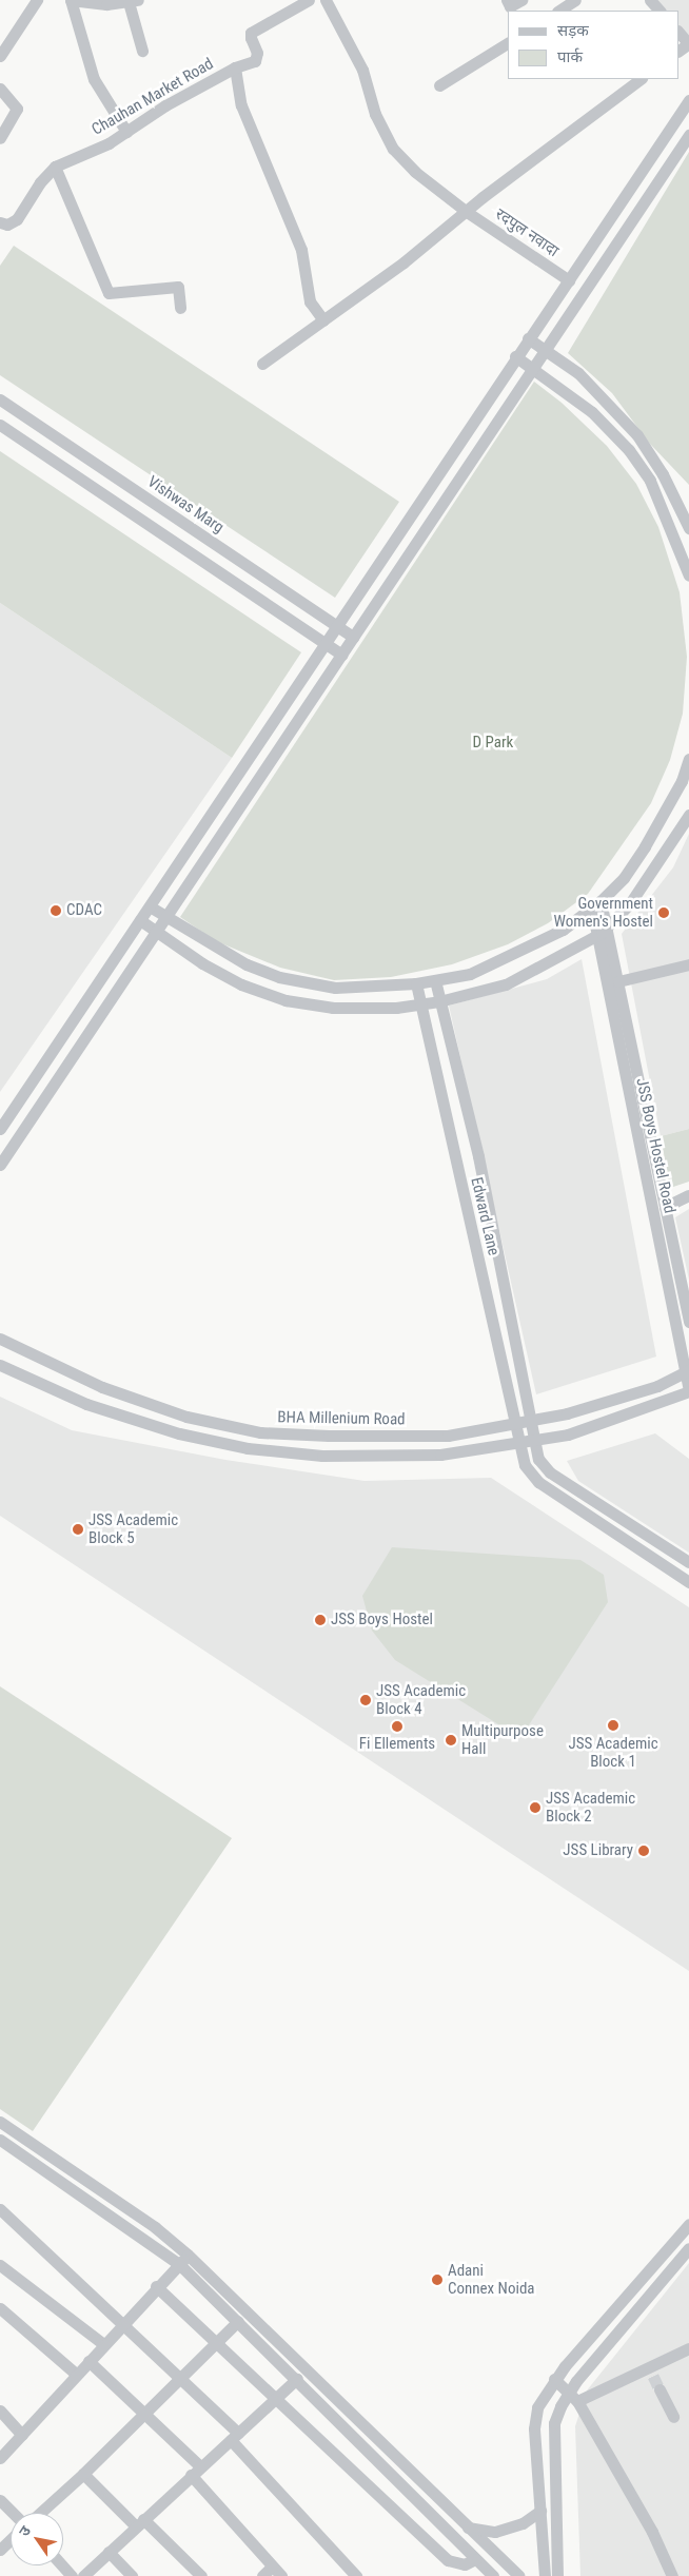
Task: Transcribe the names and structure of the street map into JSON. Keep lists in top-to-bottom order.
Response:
{
  "streets": {
    "street": [
      "Chauhan Market Road",
      "रदपुल नवादा",
      "Vishwas Marg",
      "JSS Boys Hostel Road",
      "Edward Lane",
      "BHA Millenium Road"
    ]
  },
  "crossings": [
    ["JSS Boys Hostel Road", "BHA Millenium Road"],
    ["Edward Lane", "BHA Millenium Road"]
  ],
  "parks": ["D Park"],
  "places": [
    "CDAC",
    "Government Women's Hostel",
    "JSS Academic Block 5",
    "JSS Boys Hostel",
    "JSS Academic Block 4",
    "JSS Academic Block 1",
    "Fi Ellements",
    "Multipurpose Hall",
    "JSS Academic Block 2",
    "JSS Library",
    "Adani Connex Noida"
  ],
  "legend": ["सड़क", "पार्क"],
  "north": "top left"
}
